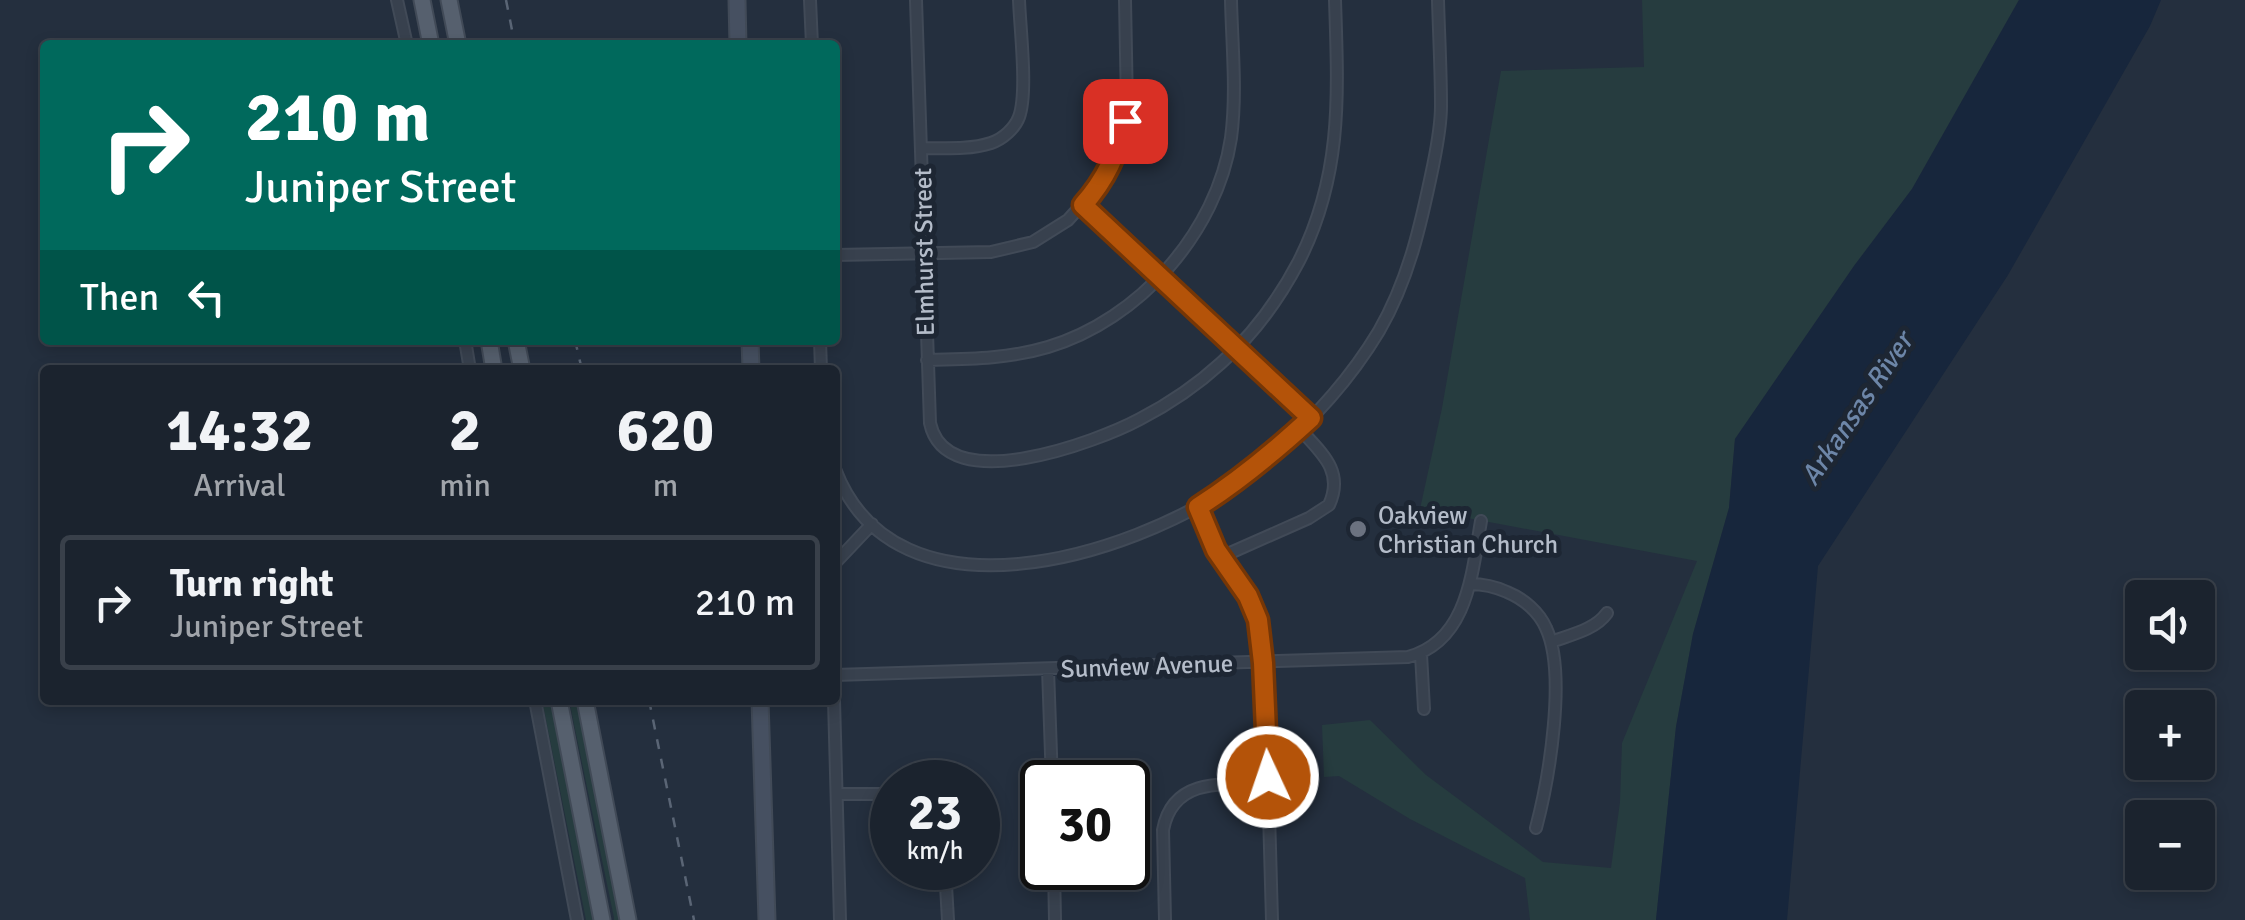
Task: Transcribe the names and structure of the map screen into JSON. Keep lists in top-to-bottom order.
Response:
{
  "streets": {
    "street": ["Elmhurst Street", "Sunview Avenue"]
  },
  "water": ["Arkansas River"],
  "places": ["Oakview Christian Church"],
  "page": {
    "turn": ["210 m", "Juniper Street"],
    "then": "Then",
    "eta": [
      "14:32",
      "Arrival",
      "2",
      "min",
      "620",
      "m"
    ],
    "list": [
      {
        "name": "Turn right",
        "note": "Juniper Street",
        "value": "210 m"
      }
    ],
    "map_buttons": ["+", "−"],
    "speed": "23 km/h",
    "limit": "30"
  }
}
